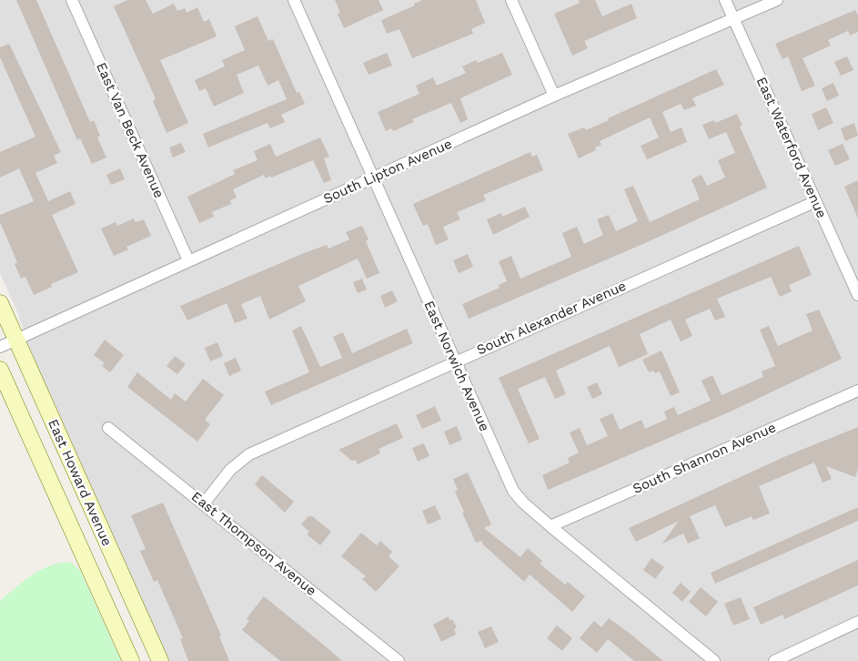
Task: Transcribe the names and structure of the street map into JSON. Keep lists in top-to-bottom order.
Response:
{
  "streets": {
    "main road": ["East Howard Avenue"],
    "street": [
      "East Van Beck Avenue",
      "East Waterford Avenue",
      "South Lipton Avenue",
      "South Alexander Avenue",
      "East Norwich Avenue",
      "South Shannon Avenue",
      "East Thompson Avenue"
    ]
  },
  "crossings": [
    ["East Van Beck Avenue", "South Lipton Avenue"],
    ["East Waterford Avenue", "South Lipton Avenue"],
    ["East Waterford Avenue", "South Alexander Avenue"],
    ["South Lipton Avenue", "East Norwich Avenue"],
    ["South Lipton Avenue", "East Howard Avenue"],
    ["South Alexander Avenue", "East Norwich Avenue"],
    ["South Alexander Avenue", "East Thompson Avenue"],
    ["East Norwich Avenue", "South Shannon Avenue"]
  ]
}
